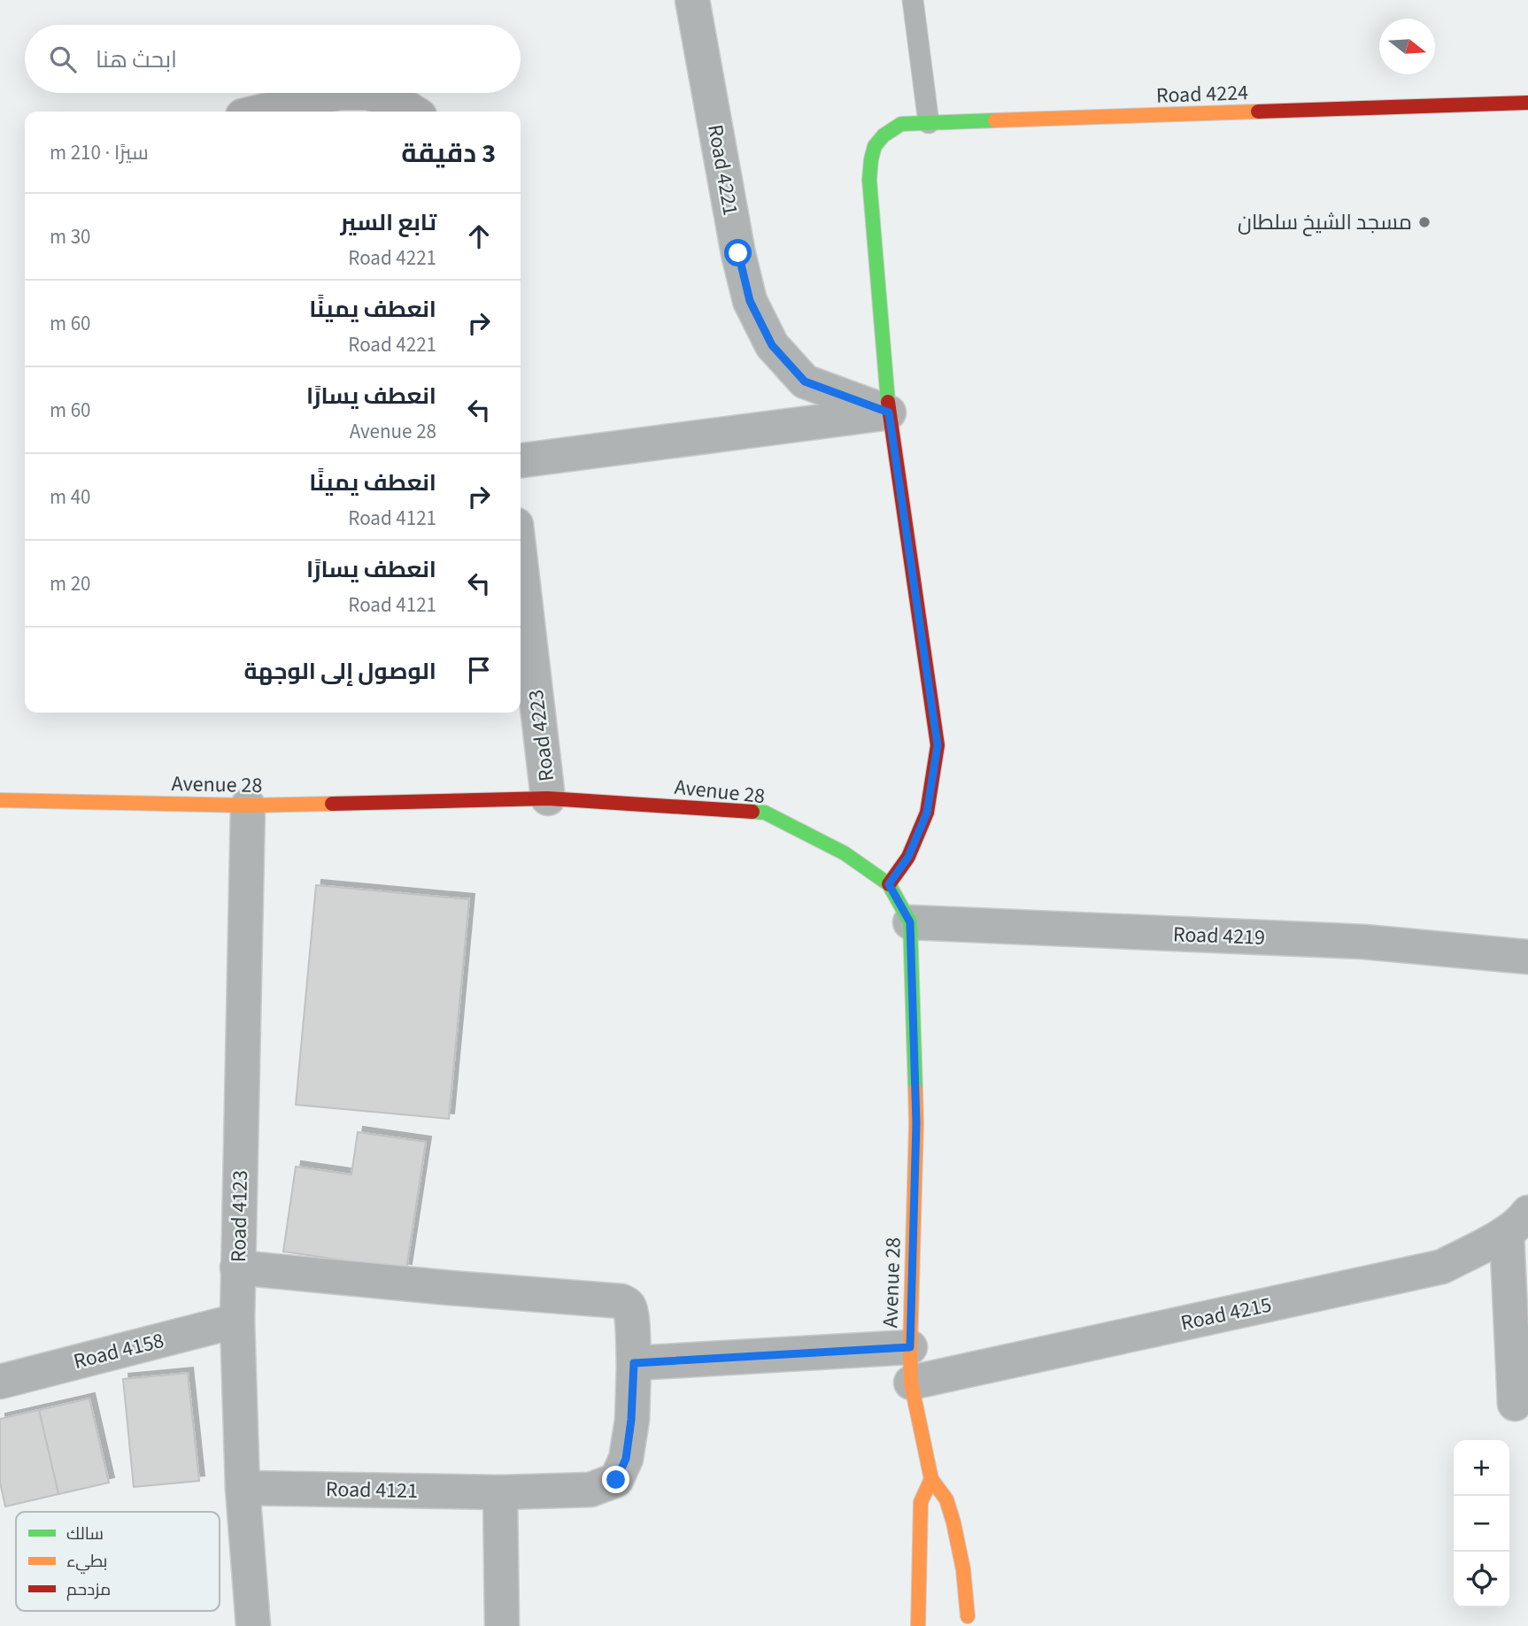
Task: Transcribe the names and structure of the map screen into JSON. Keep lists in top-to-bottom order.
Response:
{
  "streets": {
    "street": [
      "Road 4224",
      "Road 4221",
      "Road 4223",
      "Avenue 28",
      "Road 4219",
      "Road 4123",
      "Road 4215",
      "Road 4158",
      "Road 4121"
    ]
  },
  "crossings": [
    ["Road 4224", "Road 4221"],
    ["Road 4223", "Avenue 28"],
    ["Avenue 28", "Road 4219"],
    ["Avenue 28", "Road 4123"],
    ["Avenue 28", "Road 4215"],
    ["Road 4123", "Road 4158"],
    ["Road 4123", "Road 4121"]
  ],
  "places": ["مسجد الشيخ سلطان"],
  "legend": ["سالك", "بطيء", "مزدحم"],
  "north": "right",
  "page": {
    "search": "ابحث هنا",
    "heading": ["3 دقيقة", "سيرًا · 210 m"],
    "list": [
      ["تابع السير", "Road 4221", "30 m"],
      ["انعطف يمينًا", "Road 4221", "60 m"],
      ["انعطف يسارًا", "Avenue 28", "60 m"],
      ["انعطف يمينًا", "Road 4121", "40 m"],
      ["انعطف يسارًا", "Road 4121", "20 m"],
      "الوصول إلى الوجهة"
    ],
    "map_buttons": ["+", "−"]
  }
}
